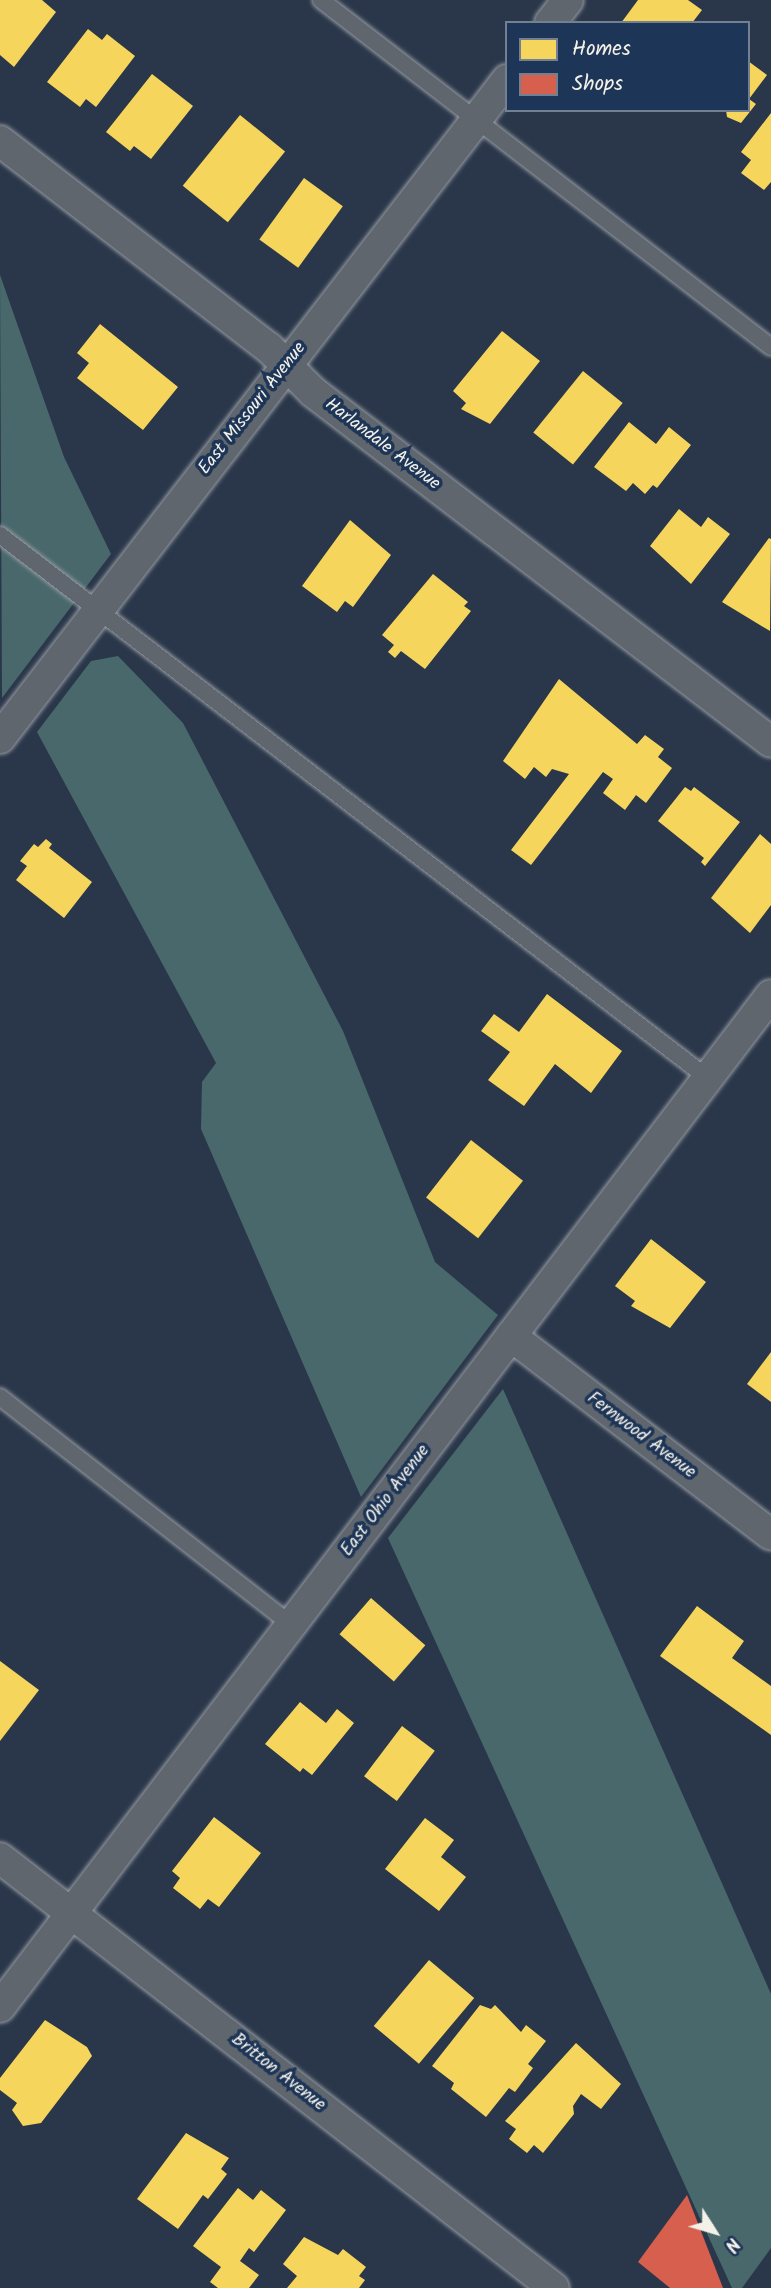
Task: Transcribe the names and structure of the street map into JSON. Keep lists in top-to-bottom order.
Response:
{
  "streets": {
    "street": [
      "East Missouri Avenue",
      "Harlandale Avenue",
      "Fernwood Avenue",
      "East Ohio Avenue",
      "Britton Avenue"
    ]
  },
  "crossings": [
    ["East Missouri Avenue", "Harlandale Avenue"],
    ["Fernwood Avenue", "East Ohio Avenue"],
    ["East Ohio Avenue", "Britton Avenue"]
  ],
  "legend": ["Homes", "Shops"],
  "north": "bottom right"
}
